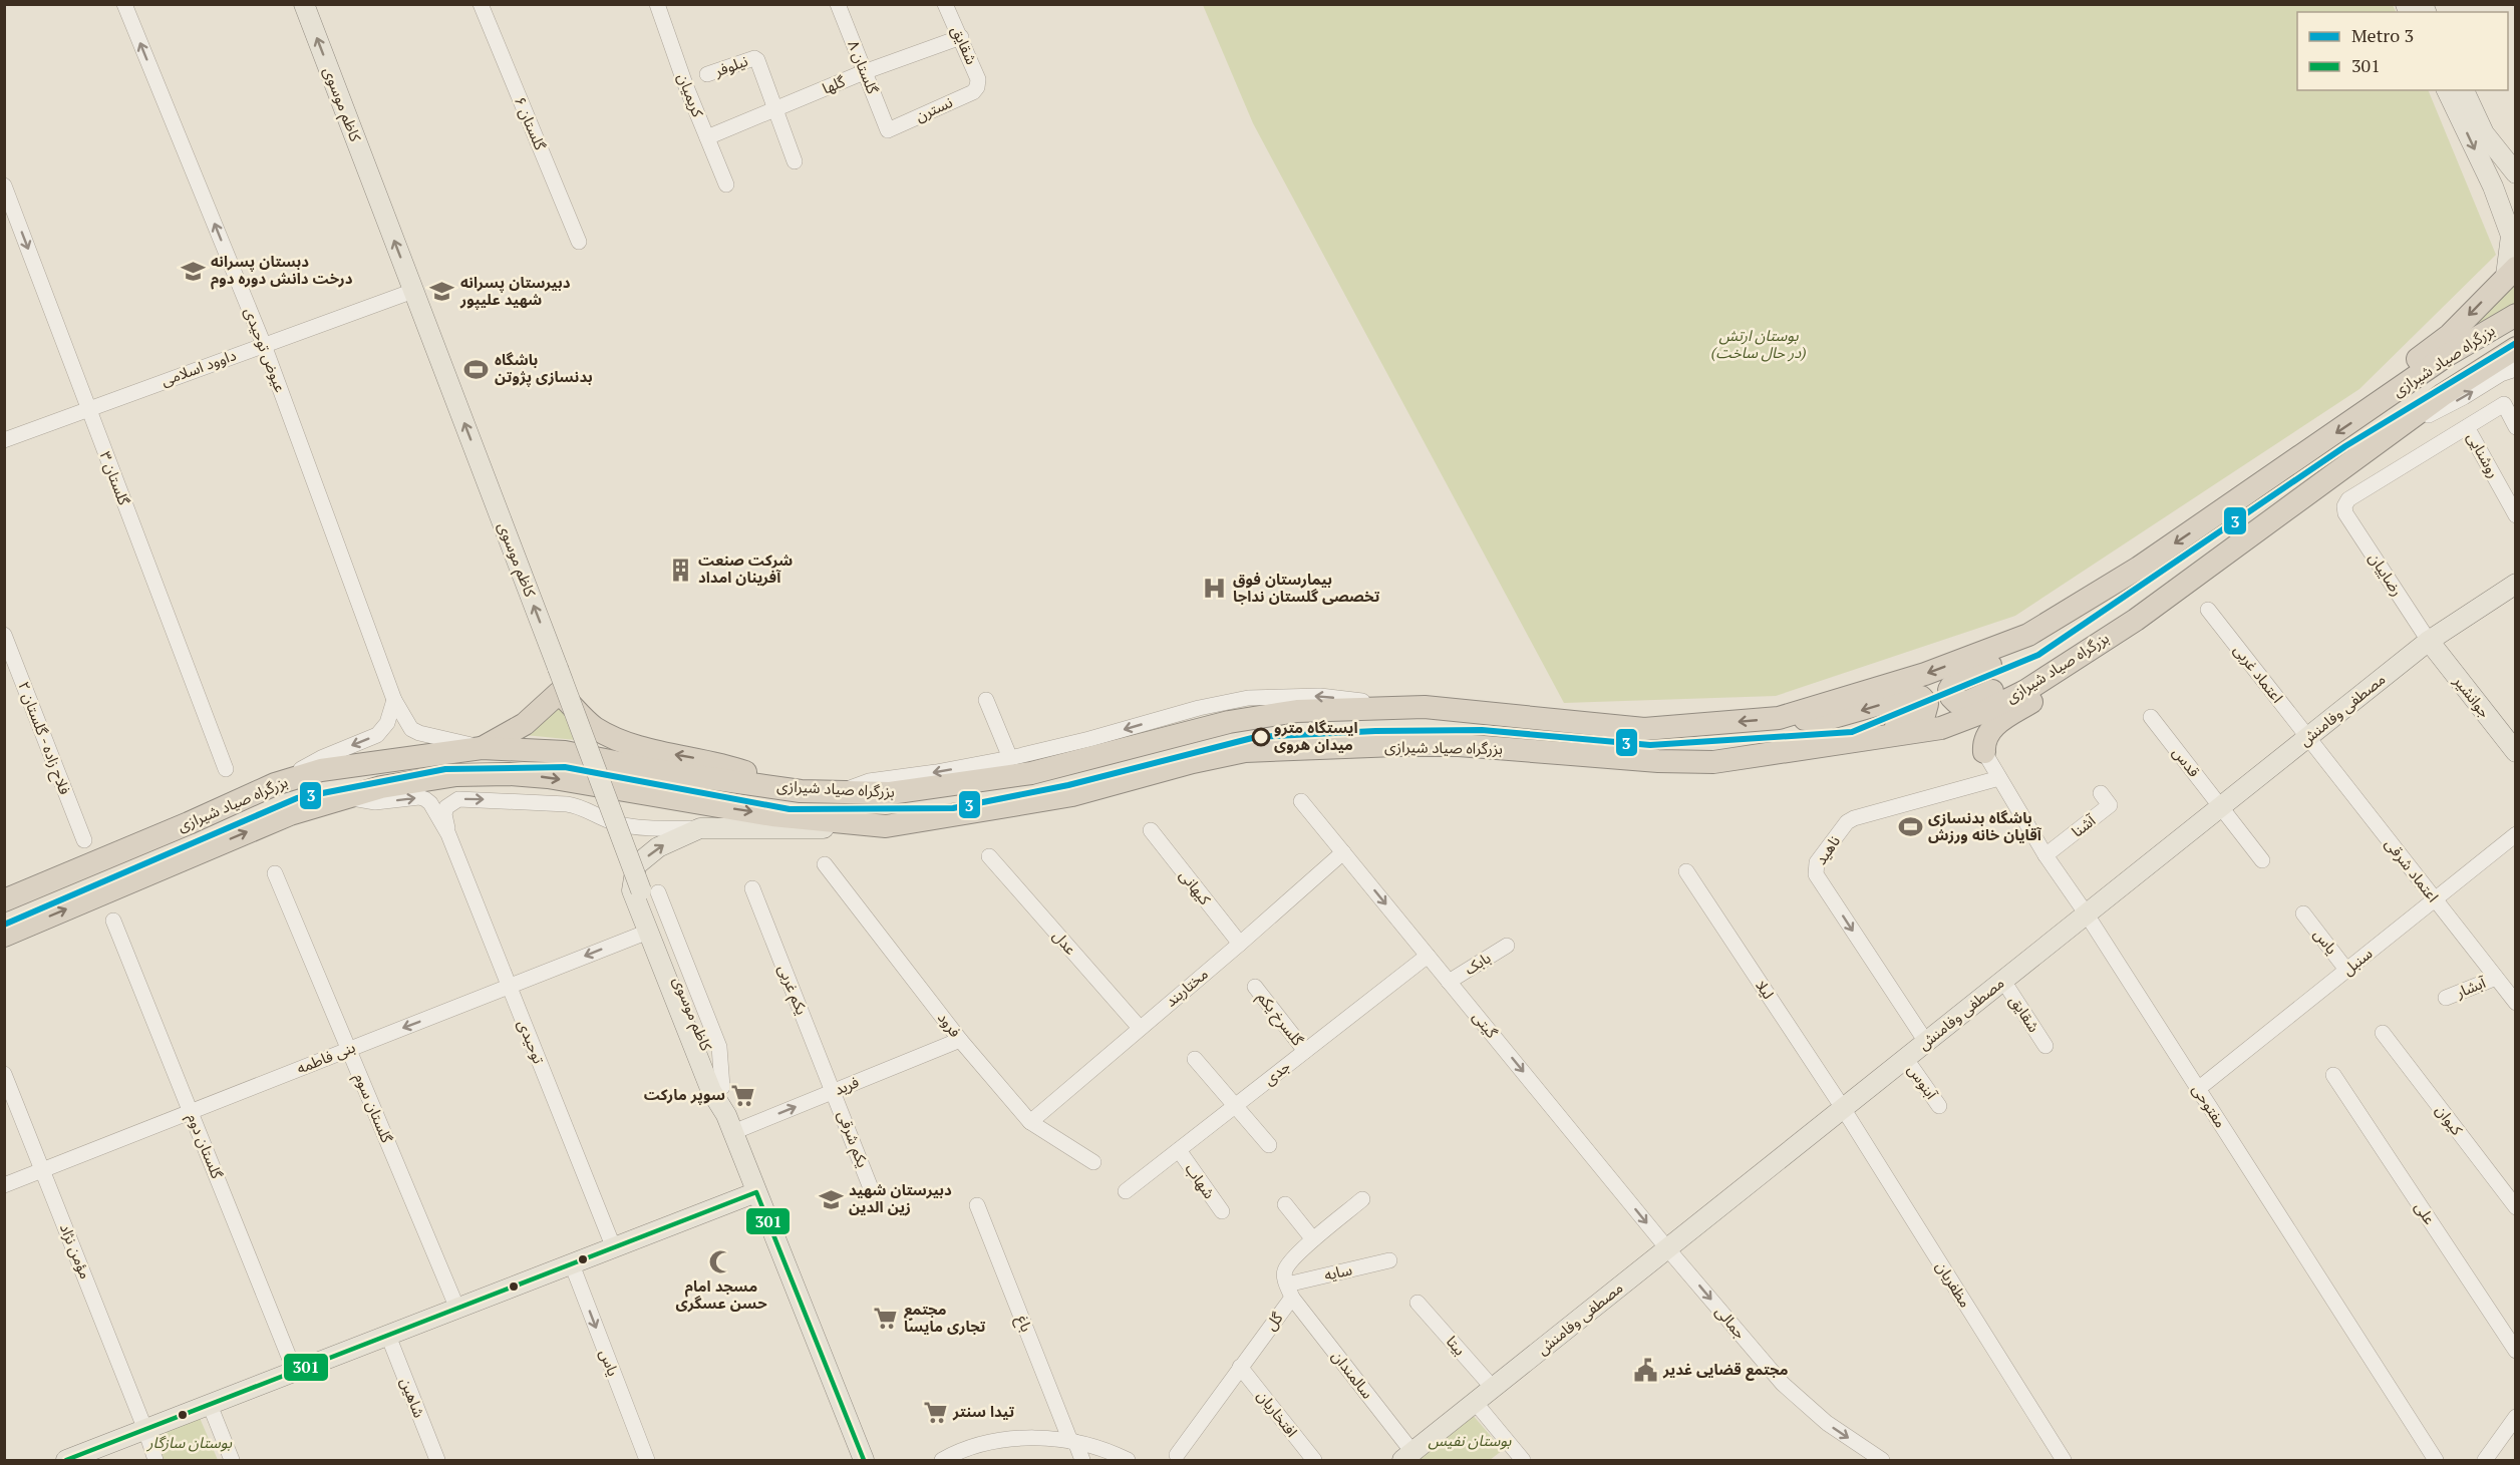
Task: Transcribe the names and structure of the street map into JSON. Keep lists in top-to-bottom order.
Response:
{
  "streets": {
    "highway": ["بزرگراه صیاد شیرازی"],
    "main road": ["کاظم موسوی", "جوانشیر", "مصطفی وفامنش"],
    "street": [
      "شقایق",
      "نیلوفر",
      "گلستان ۸",
      "گلها",
      "کریمیان",
      "نسترن",
      "گلستان ۶",
      "عیوض توحیدی",
      "داوود اسلامی",
      "روشنایی",
      "گلستان ۳",
      "رضاییان",
      "اعتماد غربی",
      "فلاح زاده - گلستان ۲",
      "قدس",
      "آشنا",
      "ناهید",
      "اعتماد شرقی",
      "کیهانی",
      "یاس",
      "عدل",
      "سنبل",
      "بابک",
      "مختاربند",
      "آبشار",
      "یکم غربی",
      "لیلا",
      "گلسرخ یکم",
      "فرود",
      "گیتی",
      "توحیدی",
      "بنی فاطمه",
      "جدی",
      "آبنوس",
      "فرید",
      "مفتوحی",
      "گلستان سوم",
      "کیوان",
      "یکم شرقی",
      "گلستان دوم",
      "شهاب",
      "علی",
      "مؤمن نژاد",
      "سایه",
      "مظفریان",
      "گل",
      "جمالی",
      "باغ",
      "بیتا",
      "سالمندان",
      "شاهین",
      "افتخاریان"
    ]
  },
  "crossings": [
    ["شقایق", "گلها"],
    ["شقایق", "نسترن"],
    ["شقایق", "مصطفی وفامنش"],
    ["نیلوفر", "گلها"],
    ["گلستان ۸", "گلها"],
    ["گلستان ۸", "نسترن"],
    ["گلها", "کریمیان"],
    ["کاظم موسوی", "داوود اسلامی"],
    ["کاظم موسوی", "بنی فاطمه"],
    ["کاظم موسوی", "فرید"],
    ["عیوض توحیدی", "بزرگراه صیاد شیرازی"],
    ["عیوض توحیدی", "داوود اسلامی"],
    ["داوود اسلامی", "گلستان ۳"],
    ["روشنایی", "رضاییان"],
    ["رضاییان", "جوانشیر"],
    ["رضاییان", "مصطفی وفامنش"],
    ["اعتماد غربی", "مصطفی وفامنش"],
    ["اعتماد غربی", "اعتماد شرقی"],
    ["جوانشیر", "مصطفی وفامنش"],
    ["مصطفی وفامنش", "قدس"],
    ["مصطفی وفامنش", "ناهید"],
    ["مصطفی وفامنش", "اعتماد شرقی"],
    ["مصطفی وفامنش", "لیلا"],
    ["مصطفی وفامنش", "گیتی"],
    ["مصطفی وفامنش", "آبنوس"],
    ["مصطفی وفامنش", "مفتوحی"],
    ["مصطفی وفامنش", "مظفریان"],
    ["مصطفی وفامنش", "جمالی"],
    ["مصطفی وفامنش", "بیتا"],
    ["مصطفی وفامنش", "سالمندان"],
    ["آشنا", "مفتوحی"],
    ["ناهید", "مفتوحی"],
    ["اعتماد شرقی", "سنبل"],
    ["اعتماد شرقی", "آبشار"],
    ["کیهانی", "مختاربند"],
    ["یاس", "سنبل"],
    ["عدل", "مختاربند"],
    ["سنبل", "مفتوحی"],
    ["بابک", "گیتی"],
    ["مختاربند", "فرود"],
    ["مختاربند", "گیتی"],
    ["یکم غربی", "فرید"],
    ["یکم غربی", "یکم شرقی"],
    ["لیلا", "مظفریان"],
    ["گلسرخ یکم", "جدی"],
    ["فرود", "فرید"],
    ["گیتی", "جدی"],
    ["گیتی", "جمالی"],
    ["توحیدی", "بنی فاطمه"],
    ["بنی فاطمه", "گلستان سوم"],
    ["بنی فاطمه", "گلستان دوم"],
    ["بنی فاطمه", "مؤمن نژاد"],
    ["جدی", "شهاب"],
    ["فرید", "یکم شرقی"],
    ["سایه", "گل"],
    ["سایه", "سالمندان"],
    ["گل", "سالمندان"],
    ["گل", "افتخاریان"]
  ],
  "one_way": [
    "کاظم موسوی",
    "عیوض توحیدی",
    "گلستان ۳",
    "یاس",
    "گیتی",
    "بنی فاطمه",
    "فرید",
    "جمالی"
  ],
  "parks": ["بوستان ارتش (در حال ساخت)", "بوستان نفیس", "بوستان سازگار"],
  "places": {
    "school or university": ["دبستان پسرانه درخت دانش دوره دوم", "دبیرستان پسرانه شهید علیپور", "دبیرستان شهید زین الدین"],
    "sports": ["باشگاه بدنسازی پژوتن", "باشگاه بدنسازی آقایان خانه ورزش"],
    "building": ["شرکت صنعت آفرینان امداد"],
    "hospital": ["بیمارستان فوق تخصصی گلستان نداجا"],
    "other": ["ایستگاه مترو میدان هروی"],
    "supermarket": ["سوپر مارکت", "مجتمع تجاری مايسا", "تیدا سنتر"],
    "mosque": ["مسجد امام حسن عسگری"],
    "public building": ["مجتمع قضایی غدیر"]
  },
  "lines": ["metro line 3", "transit line 301"],
  "legend": ["Metro 3", "301"]
}
